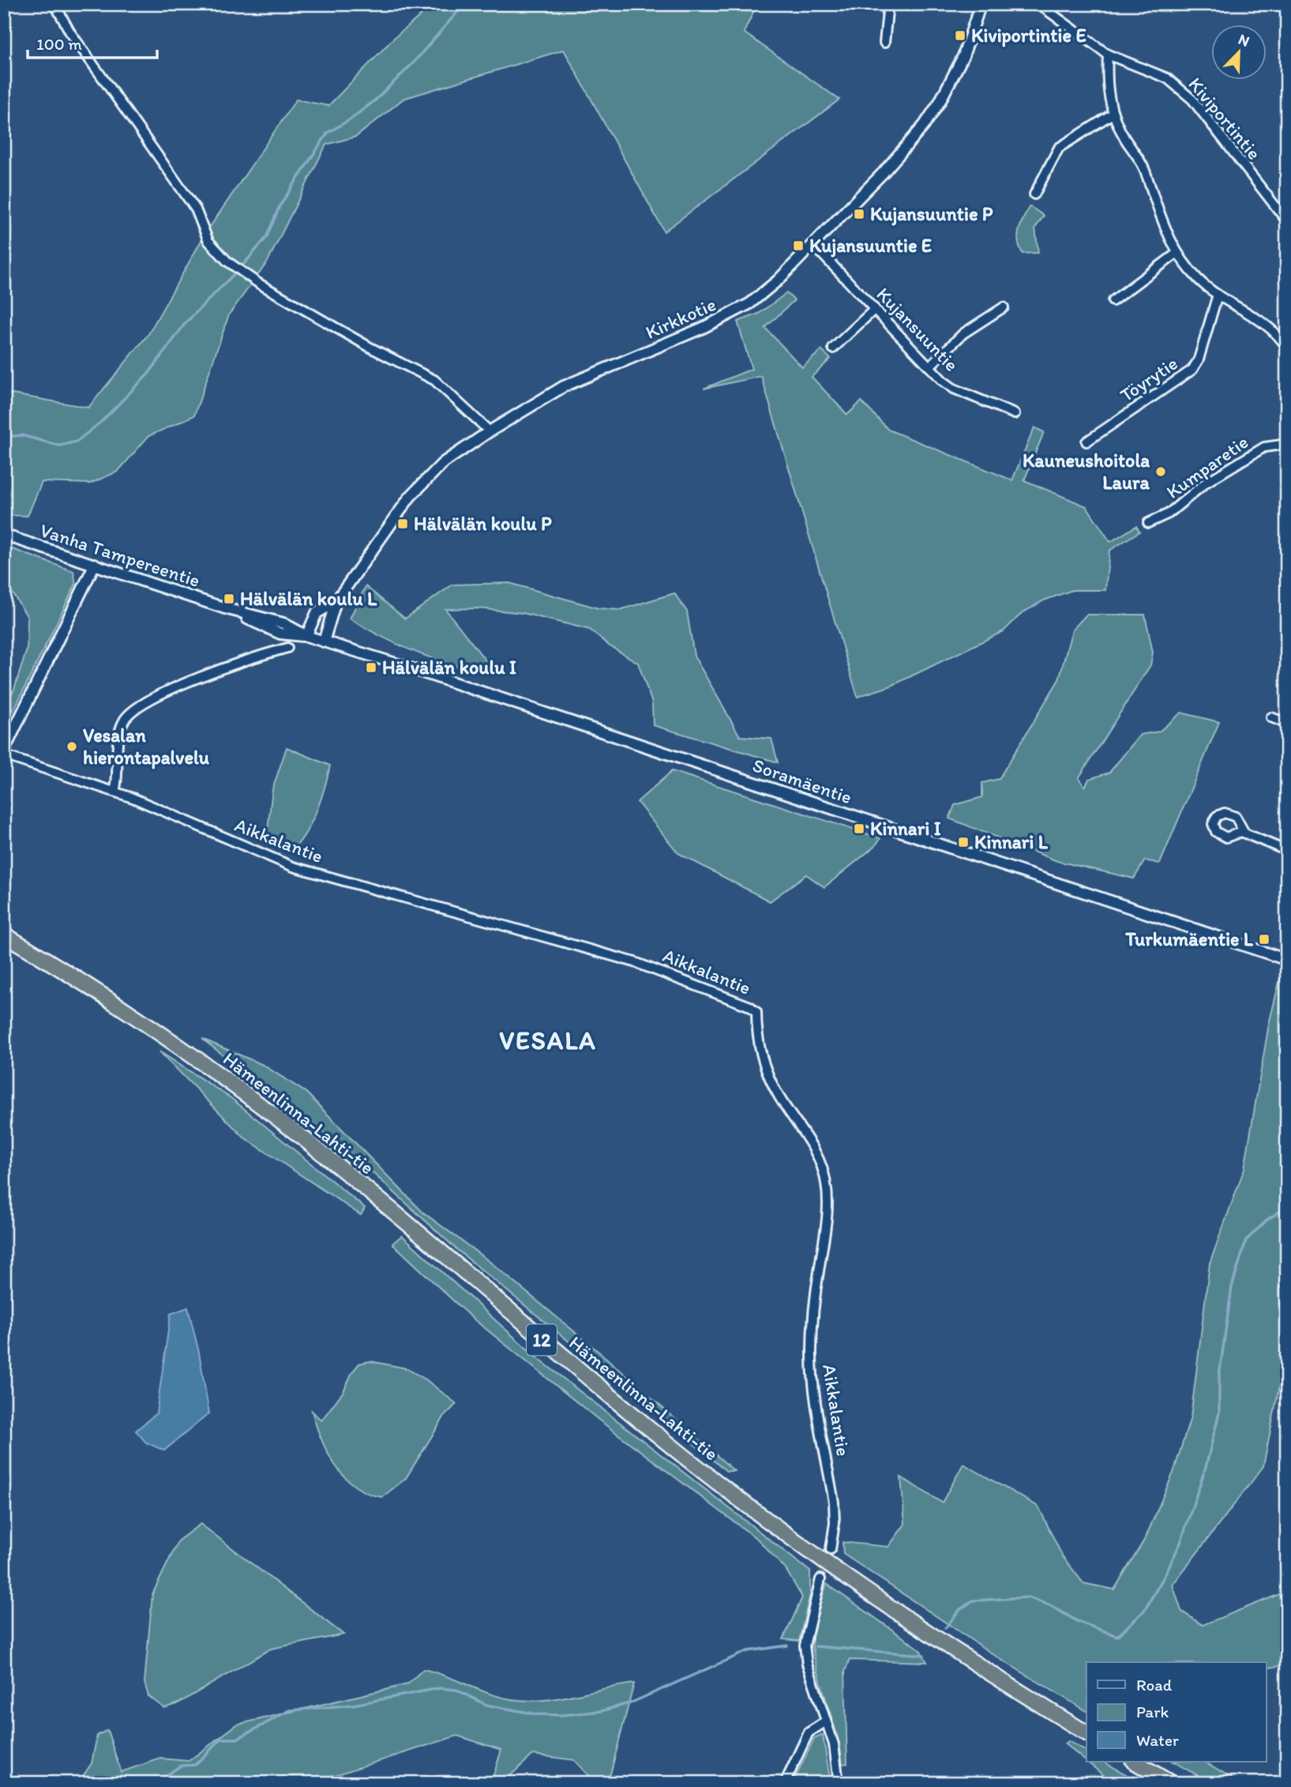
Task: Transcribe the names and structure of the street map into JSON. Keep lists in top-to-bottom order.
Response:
{
  "streets": {
    "highway": ["Hämeenlinna-Lahti-tie", "12"],
    "street": [
      "Kiviportintie",
      "Kirkkotie",
      "Kujansuuntie",
      "Töyrytie",
      "Kumparetie",
      "Vanha Tampereentie",
      "Soramäentie",
      "Aikkalantie"
    ]
  },
  "crossings": [
    ["Kirkkotie", "Kujansuuntie"],
    ["Kirkkotie", "Vanha Tampereentie"],
    ["Kirkkotie", "Soramäentie"],
    ["Vanha Tampereentie", "Soramäentie"]
  ],
  "districts": ["VESALA"],
  "places": {
    "transit": [
      "Kiviportintie E",
      "Kujansuuntie P",
      "Kujansuuntie E",
      "Hälvälän koulu P",
      "Hälvälän koulu L",
      "Hälvälän koulu I",
      "Kinnari I",
      "Kinnari L",
      "Turkumäentie L"
    ],
    "other": ["Kauneushoitola Laura", "Vesalan hierontapalvelu"]
  },
  "legend": ["Road", "Park", "Water"],
  "scale_bar": "100 m",
  "north": "top right"
}
